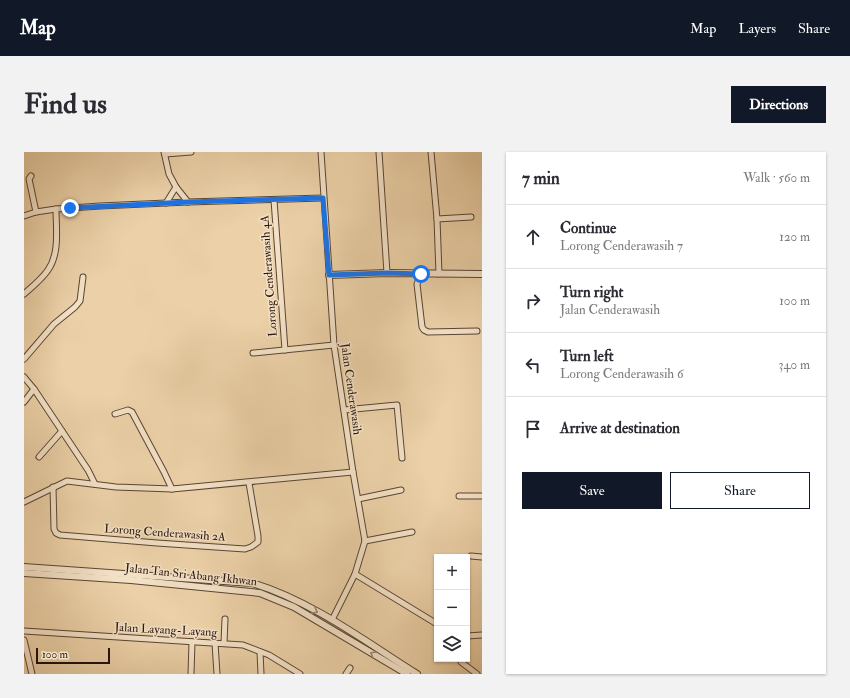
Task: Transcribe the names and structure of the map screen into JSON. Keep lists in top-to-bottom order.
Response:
{
  "streets": {
    "street": [
      "Lorong Cenderawasih 4A",
      "Jalan Cenderawasih",
      "Lorong Cenderawasih 2A",
      "Jalan Tan Sri Abang Ikhwan",
      "Jalan Layang-Layang"
    ]
  },
  "crossings": [
    ["Jalan Cenderawasih", "Jalan Tan Sri Abang Ikhwan"]
  ],
  "scale_bar": "100 m",
  "page": {
    "header": "Map",
    "nav": ["Map", "Layers", "Share"],
    "buttons": [
      "Directions",
      ["Save", "Share"]
    ],
    "title": "Find us",
    "heading": ["7 min", "Walk · 560 m"],
    "list": [
      ["Continue", "Lorong Cenderawasih 7", "120 m"],
      ["Turn right", "Jalan Cenderawasih", "100 m"],
      ["Turn left", "Lorong Cenderawasih 6", "340 m"],
      "Arrive at destination"
    ],
    "map_buttons": ["+", "−"],
    "scale": "100 m"
  }
}
